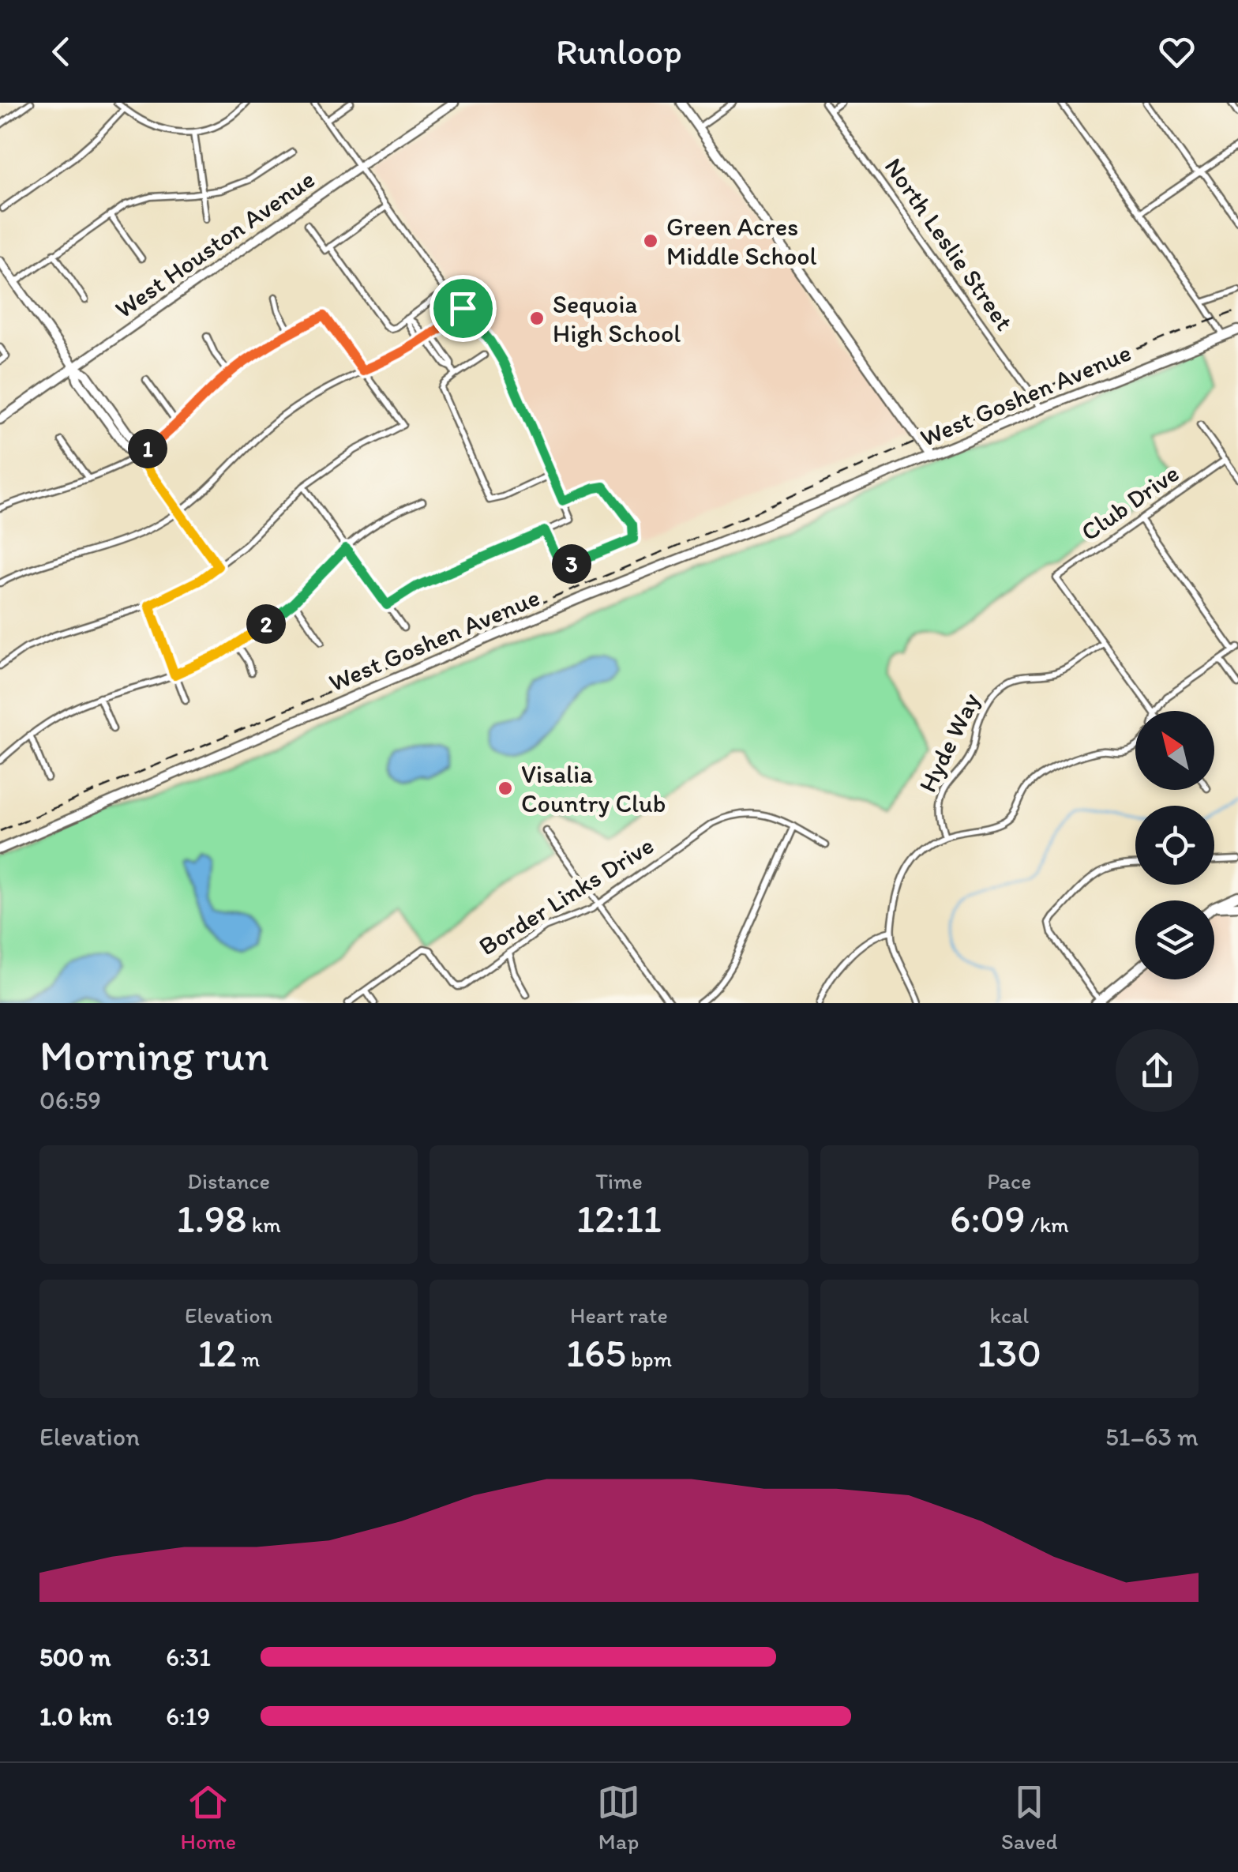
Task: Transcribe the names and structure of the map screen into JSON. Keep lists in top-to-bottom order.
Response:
{
  "streets": {
    "main road": ["West Houston Avenue", "West Goshen Avenue"],
    "street": [
      "North Leslie Street",
      "Club Drive",
      "Hyde Way",
      "Border Links Drive"
    ]
  },
  "crossings": [
    ["North Leslie Street", "West Goshen Avenue"],
    ["Club Drive", "Hyde Way"]
  ],
  "places": ["Green Acres Middle School", "Sequoia High School", "Visalia Country Club"],
  "north": "top left",
  "page": {
    "header": "Runloop",
    "pins": ["1", "3", "2"],
    "heading": ["Morning run", "06:59"],
    "stats": [
      ["Distance", "1.98 km"],
      ["Time", "12:11"],
      ["Pace", "6:09 /km"],
      ["Elevation", "12 m"],
      ["Heart rate", "165 bpm"],
      ["kcal", "130"]
    ],
    "chart": ["Elevation", "51–63 m"],
    "list": [
      {
        "name": "500 m",
        "note": "6:31"
      },
      {
        "name": "1.0 km",
        "note": "6:19"
      }
    ],
    "tabs": ["Home", "Map", "Saved"]
  }
}
